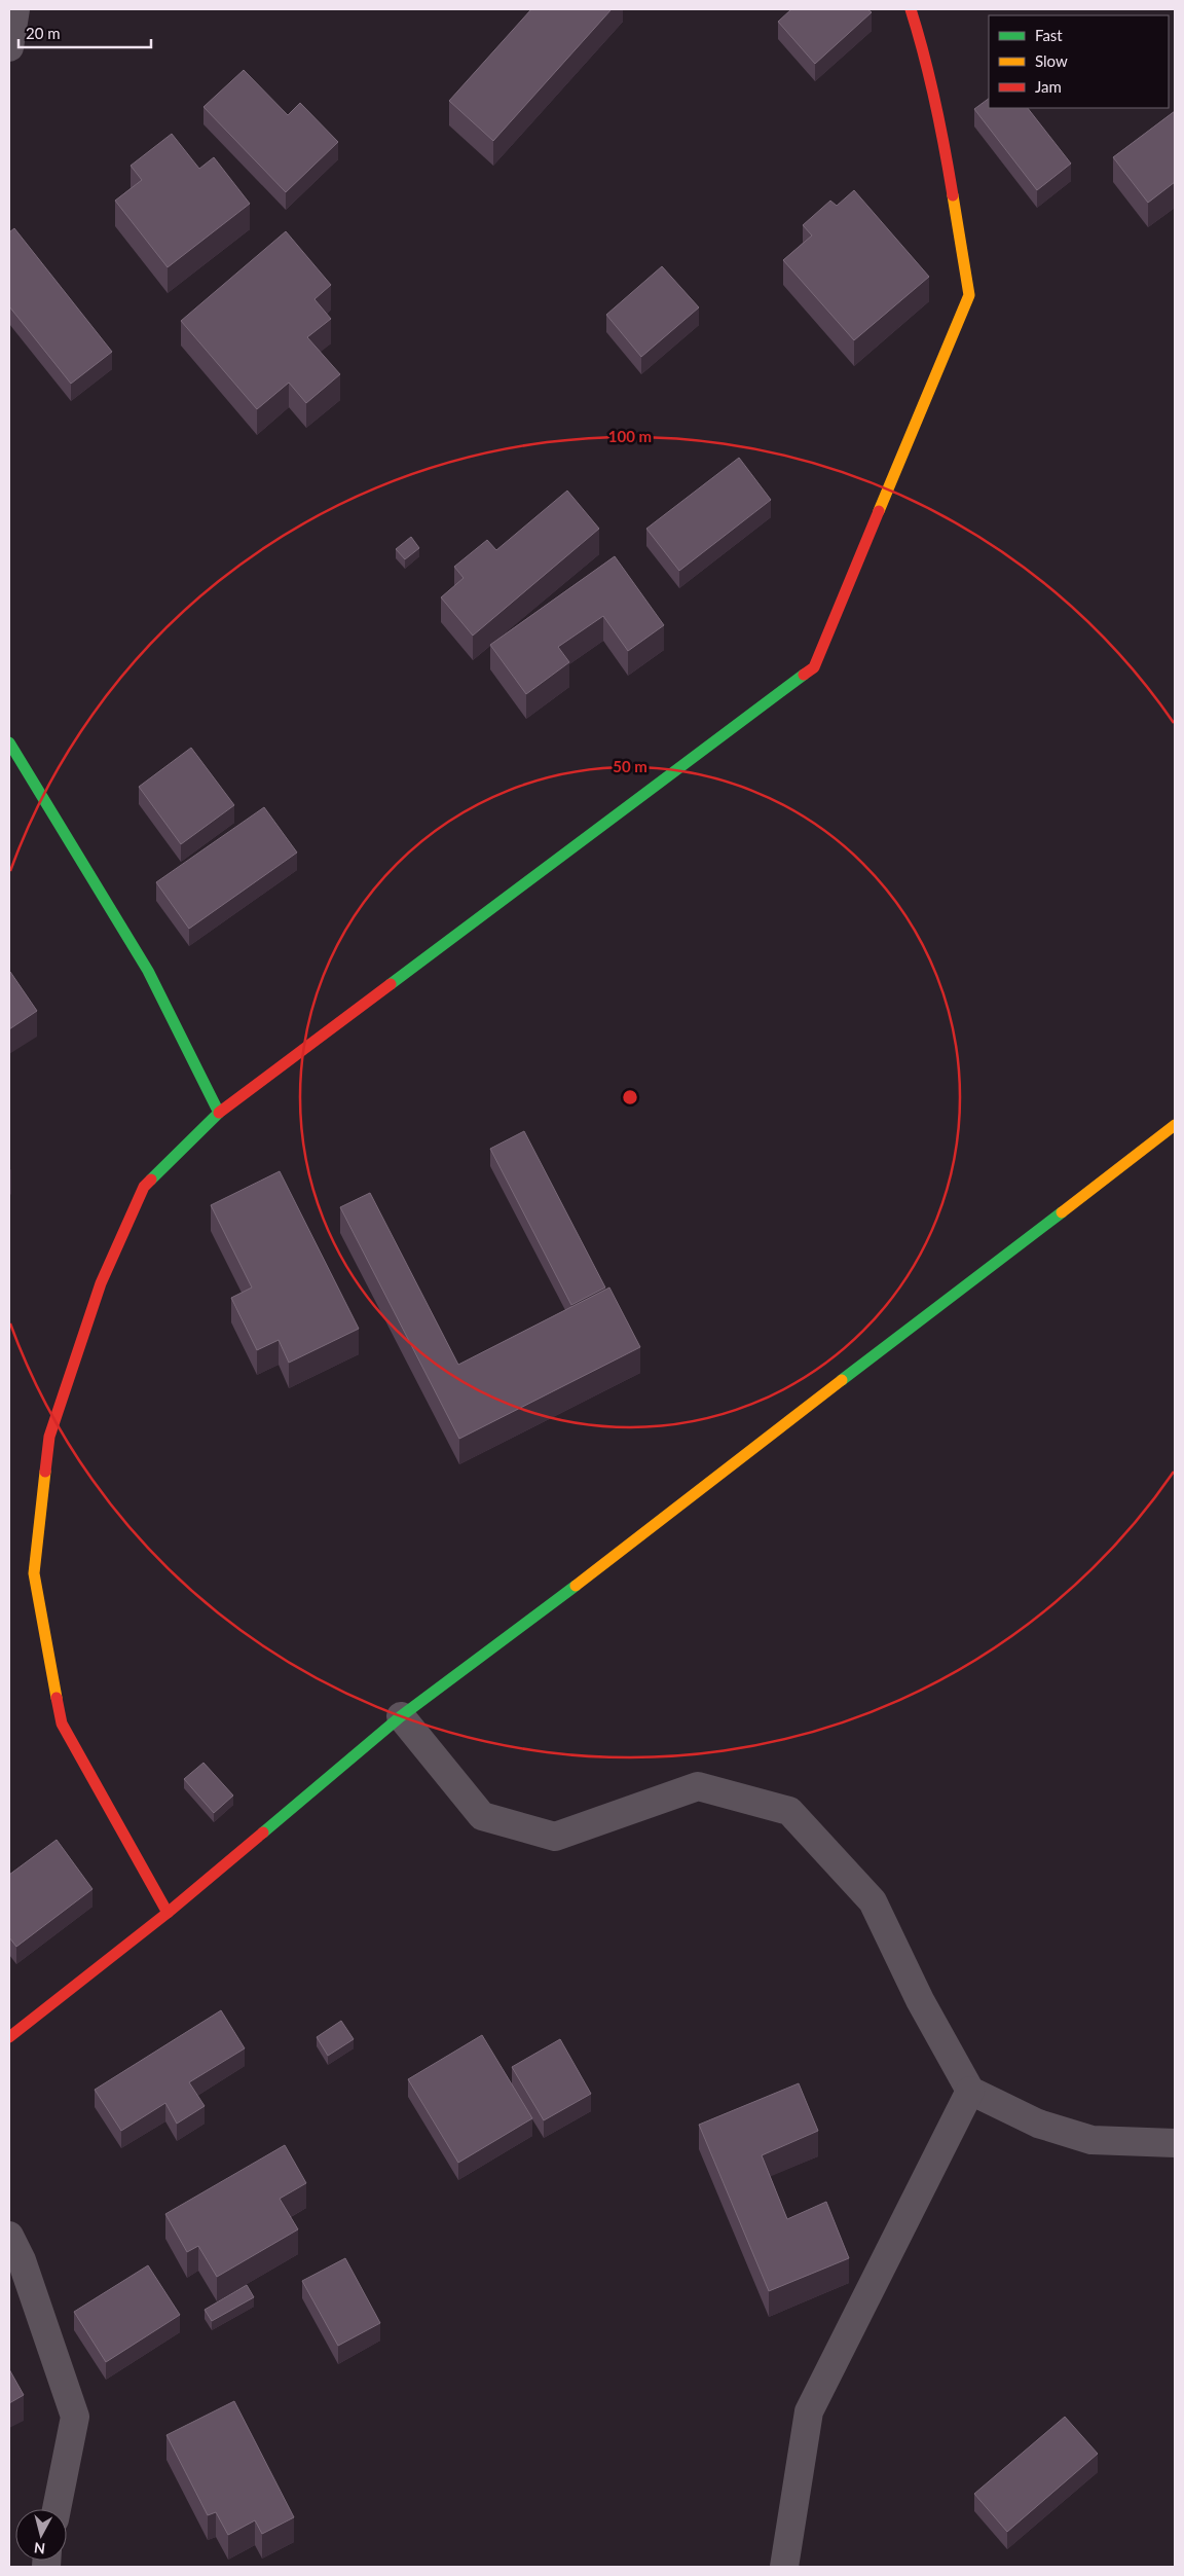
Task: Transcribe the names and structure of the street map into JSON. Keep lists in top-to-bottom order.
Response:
{
  "legend": ["Fast", "Slow", "Jam"],
  "scale_bar": "20 m",
  "north": "bottom",
  "rings": ["100 m", "50 m"]
}
